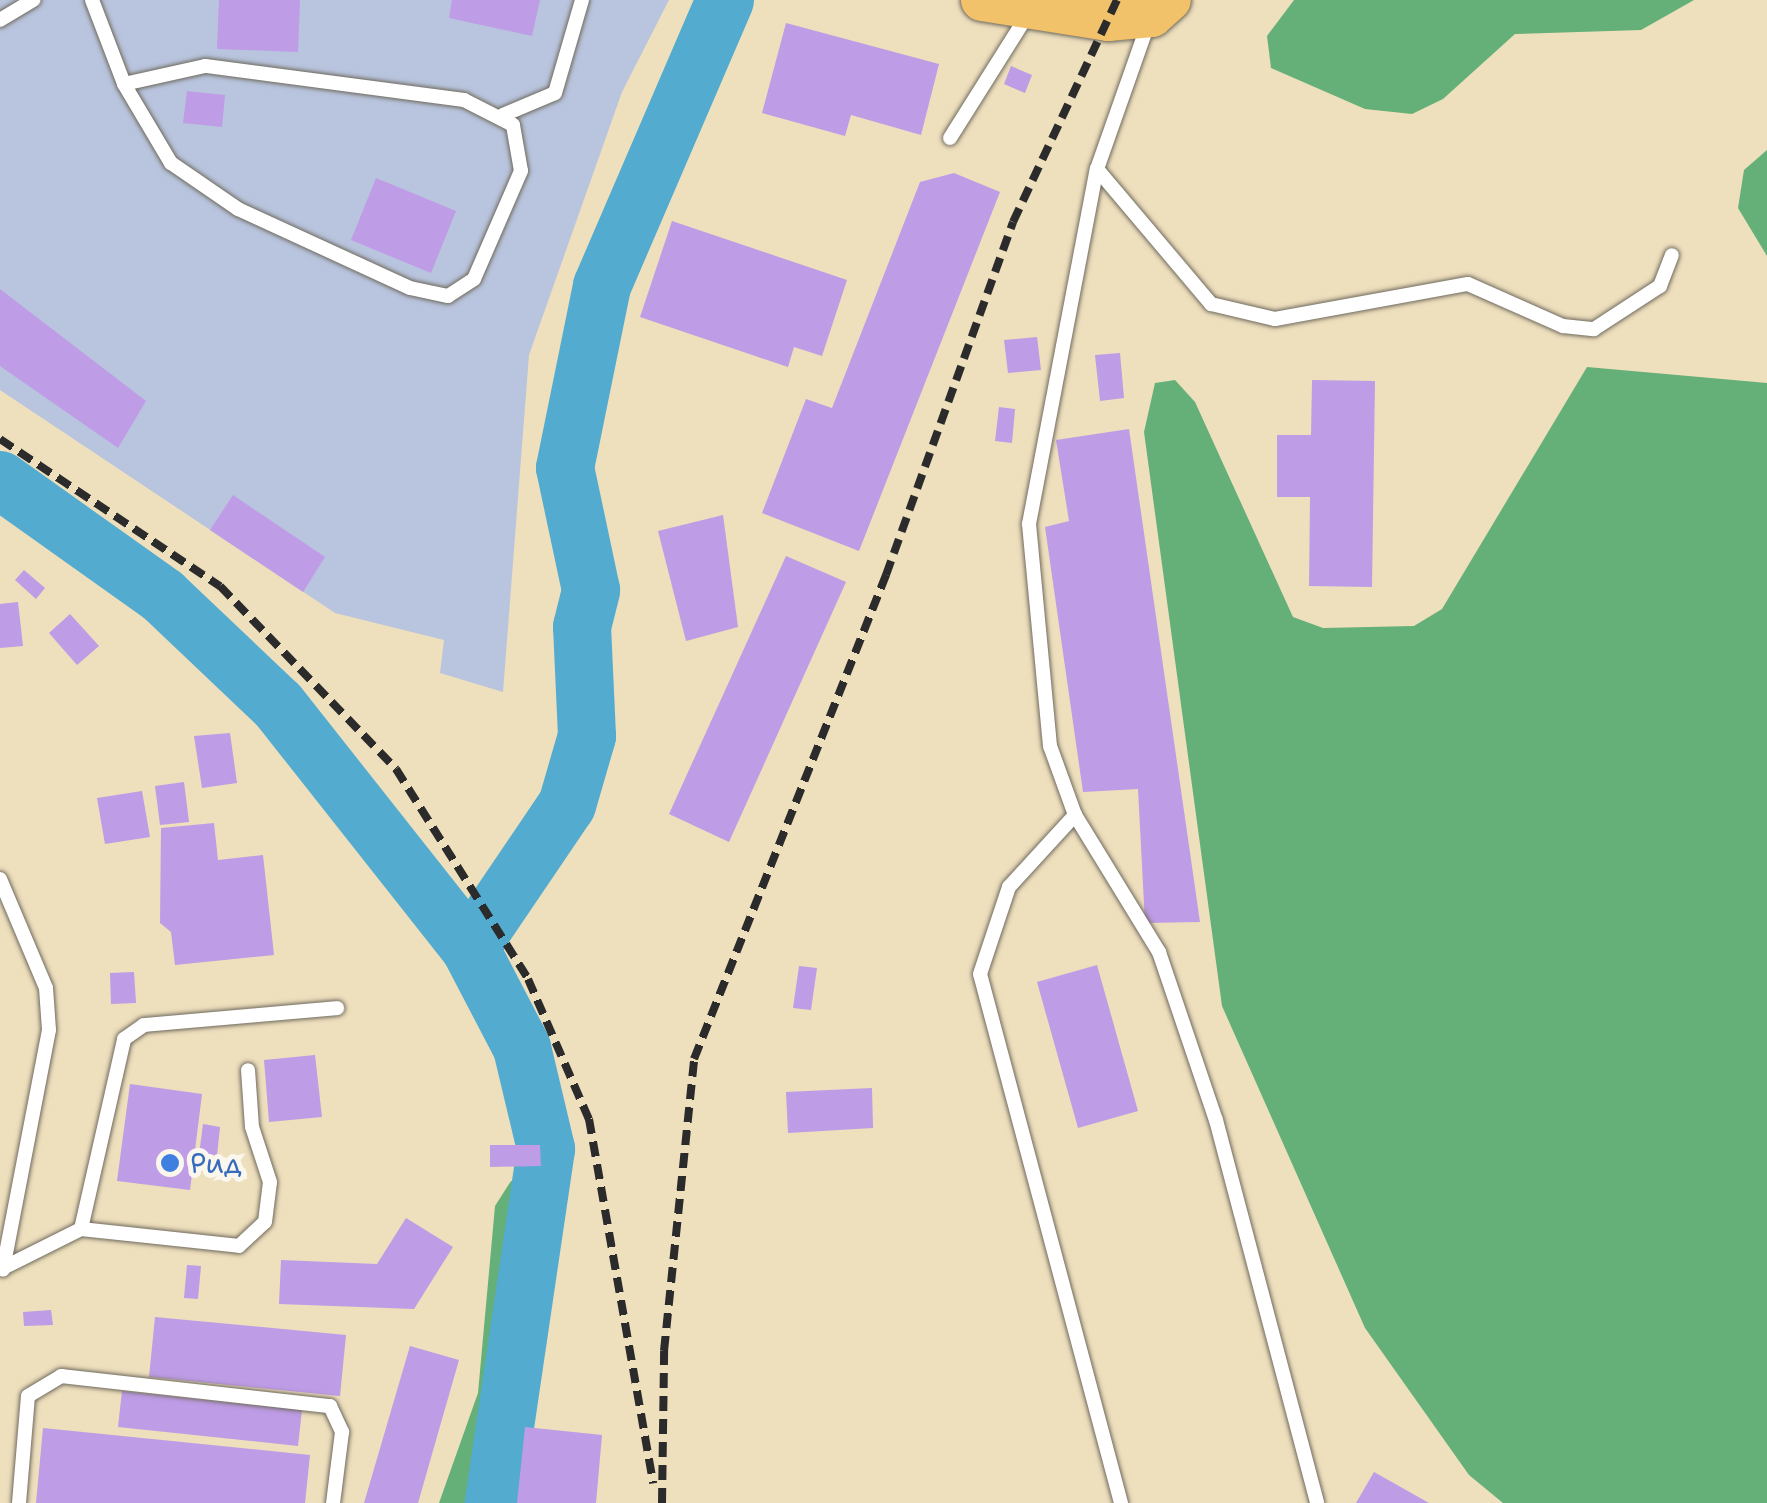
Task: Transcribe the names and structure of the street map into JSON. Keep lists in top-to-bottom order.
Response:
{
  "places": ["Рид"]
}
